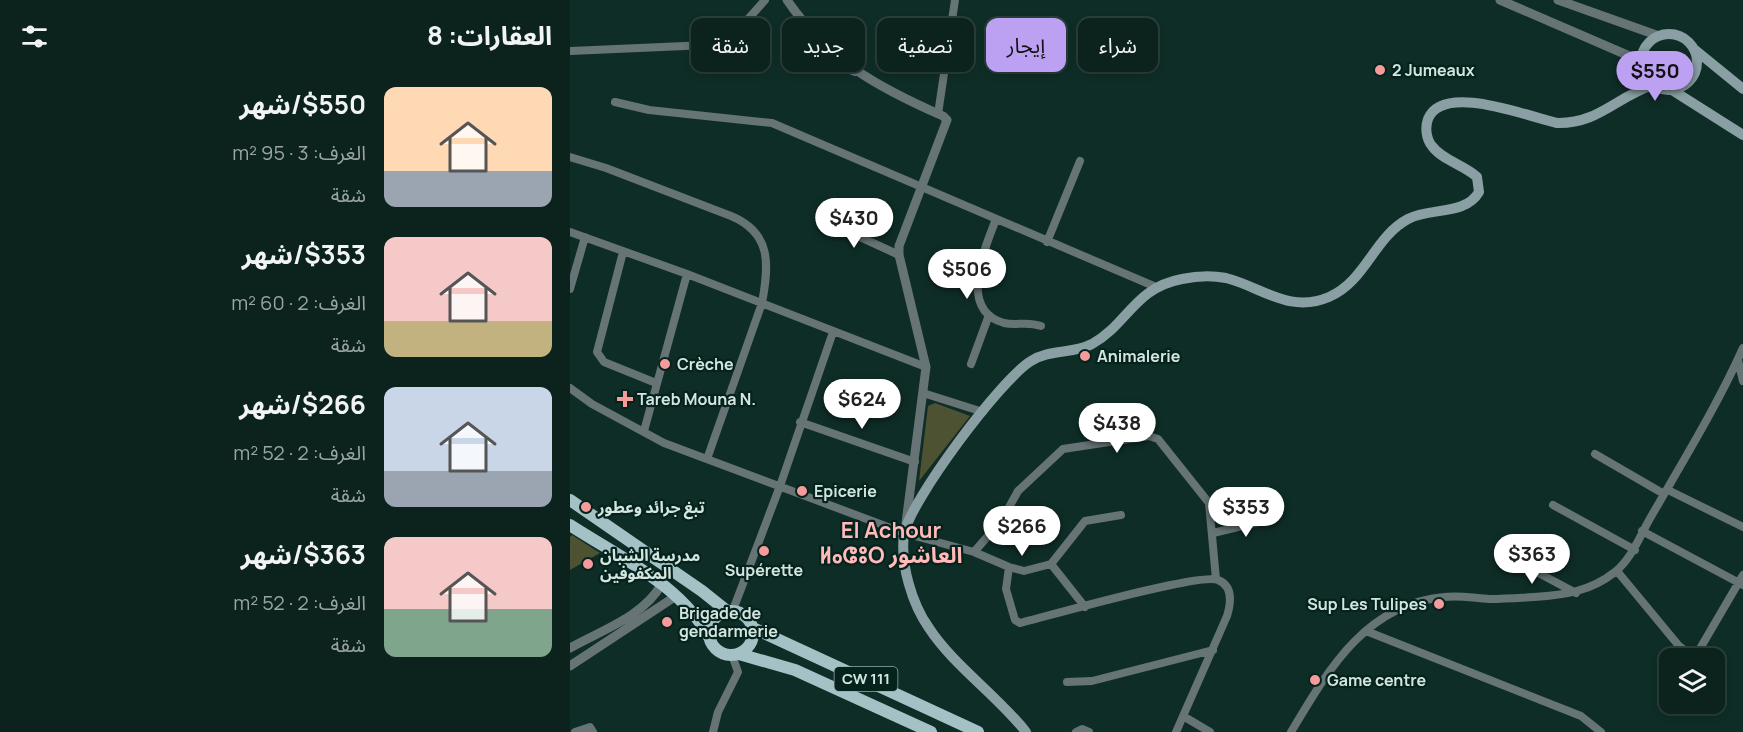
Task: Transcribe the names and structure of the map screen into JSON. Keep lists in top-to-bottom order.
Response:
{
  "streets": {
    "main road": ["CW 111"]
  },
  "districts": ["El Achour ⵍⴰⵛⵓⵔ العاشور"],
  "places": {
    "other": [
      "2 Jumeaux",
      "Animalerie",
      "Crèche",
      "Epicerie",
      "تبغ جرائد وعطور",
      "Supérette",
      "مدرسة الشبان المكفوفين",
      "Sup Les Tulipes",
      "Brigade de gendarmerie",
      "Game centre"
    ],
    "health": ["Tareb Mouna N."]
  },
  "page": {
    "heading": "العقارات: 8",
    "chip": [
      "شراء",
      "إيجار",
      "تصفية",
      "جديد",
      "شقة"
    ],
    "price": [
      "$550",
      "$430",
      "$506",
      "$624",
      "$438",
      "$353",
      "$266",
      "$363"
    ],
    "list": [
      {
        "name": "$550/شهر",
        "note": "الغرف: 3 · 95 m² · شقة"
      },
      {
        "name": "$353/شهر",
        "note": "الغرف: 2 · 60 m² · شقة"
      },
      {
        "name": "$266/شهر",
        "note": "الغرف: 2 · 52 m² · شقة"
      },
      {
        "name": "$363/شهر",
        "note": "الغرف: 2 · 52 m² · شقة"
      }
    ]
  }
}
